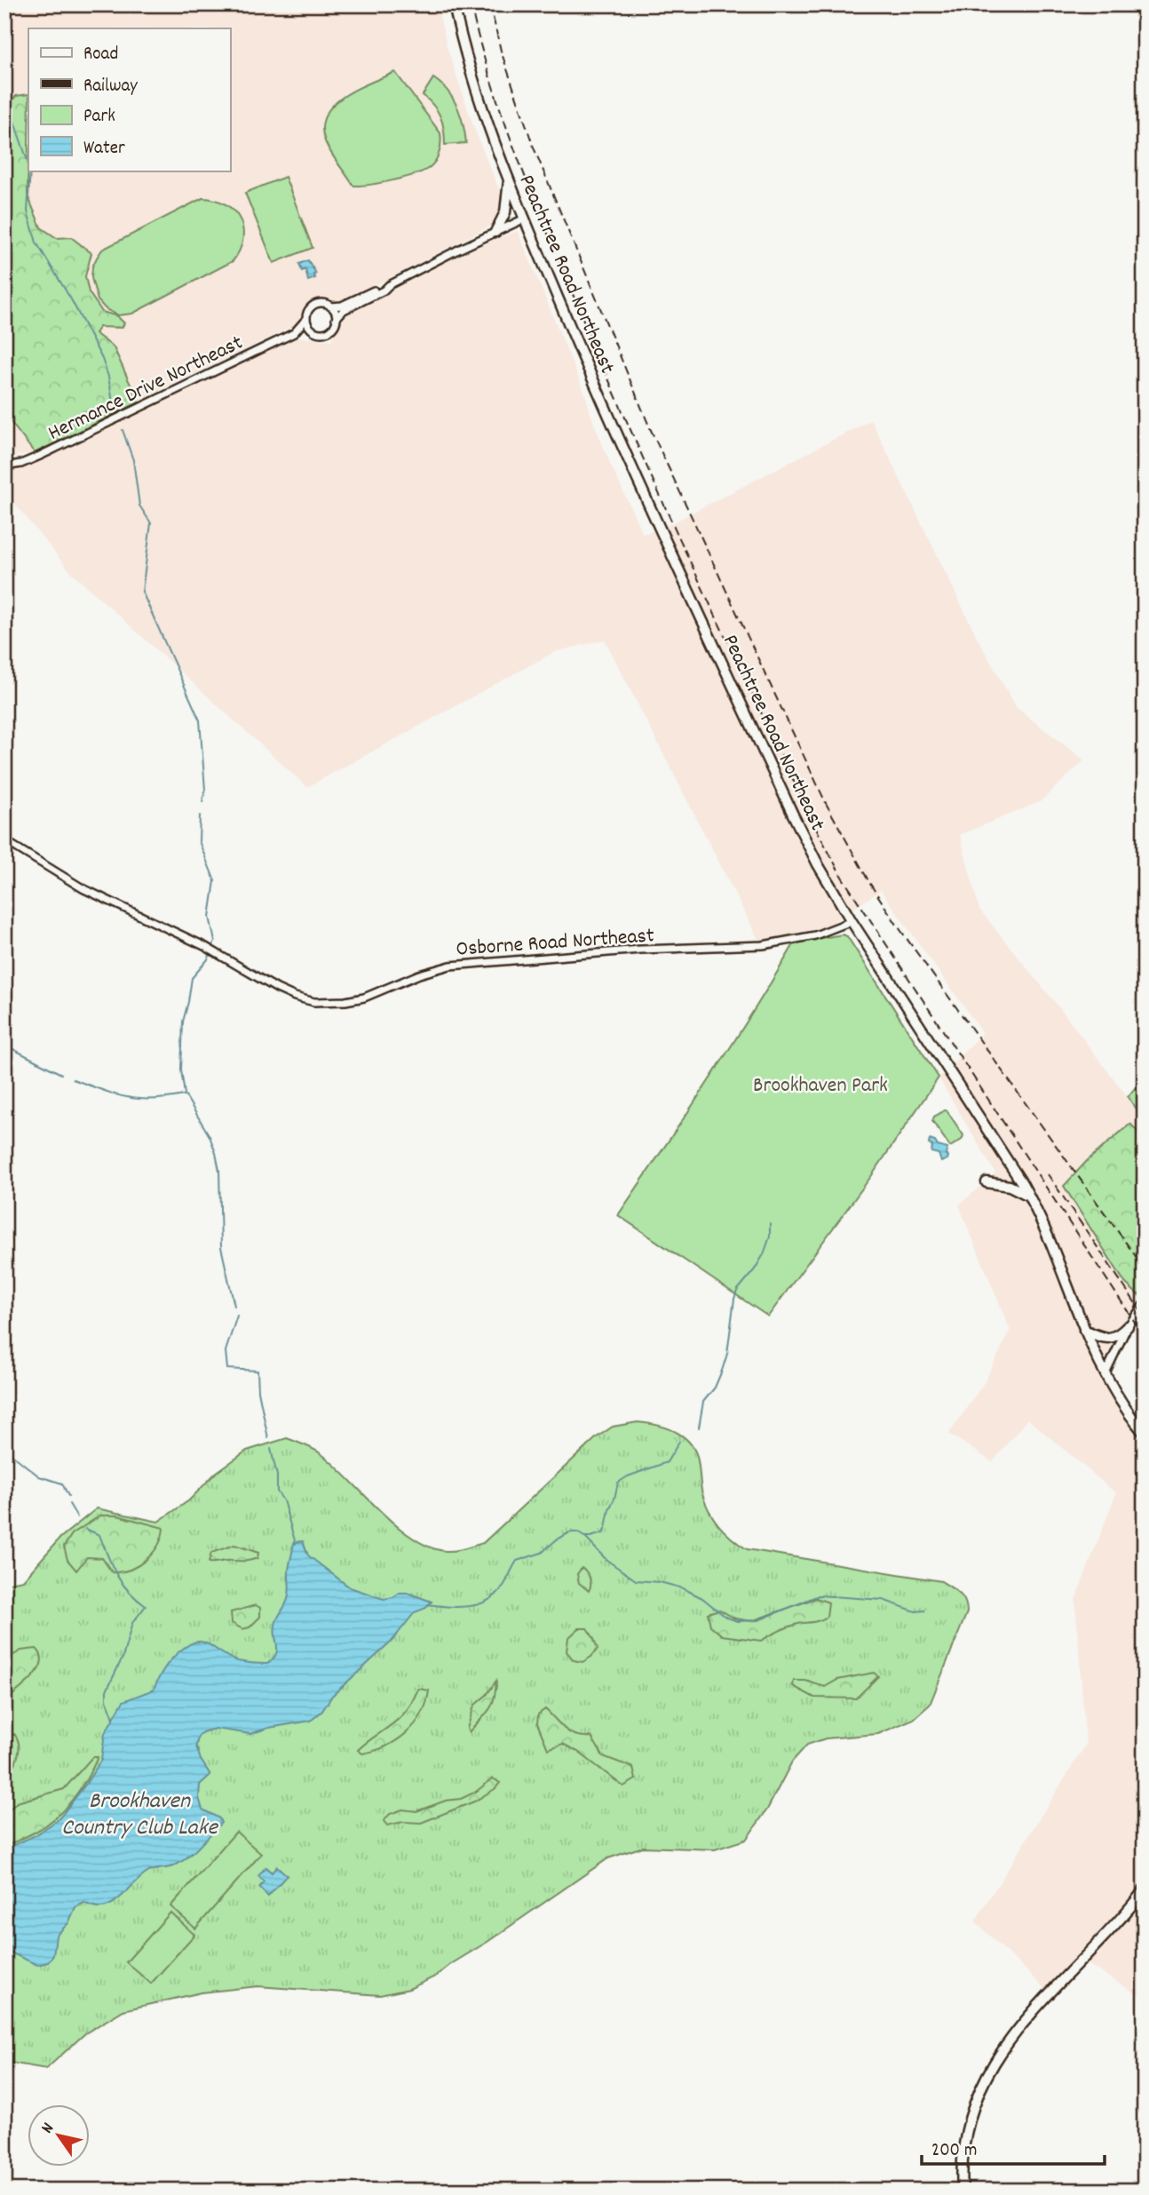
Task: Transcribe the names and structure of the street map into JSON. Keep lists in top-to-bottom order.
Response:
{
  "streets": {
    "highway": ["Peachtree Road Northeast"],
    "street": ["Hermance Drive Northeast", "Osborne Road Northeast"]
  },
  "crossings": [
    ["Peachtree Road Northeast", "Hermance Drive Northeast"],
    ["Peachtree Road Northeast", "Osborne Road Northeast"]
  ],
  "water": ["Brookhaven Country Club Lake"],
  "parks": ["Brookhaven Park"],
  "legend": [
    "Road",
    "Railway",
    "Park",
    "Water"
  ],
  "scale_bar": "200 m",
  "north": "top left"
}
